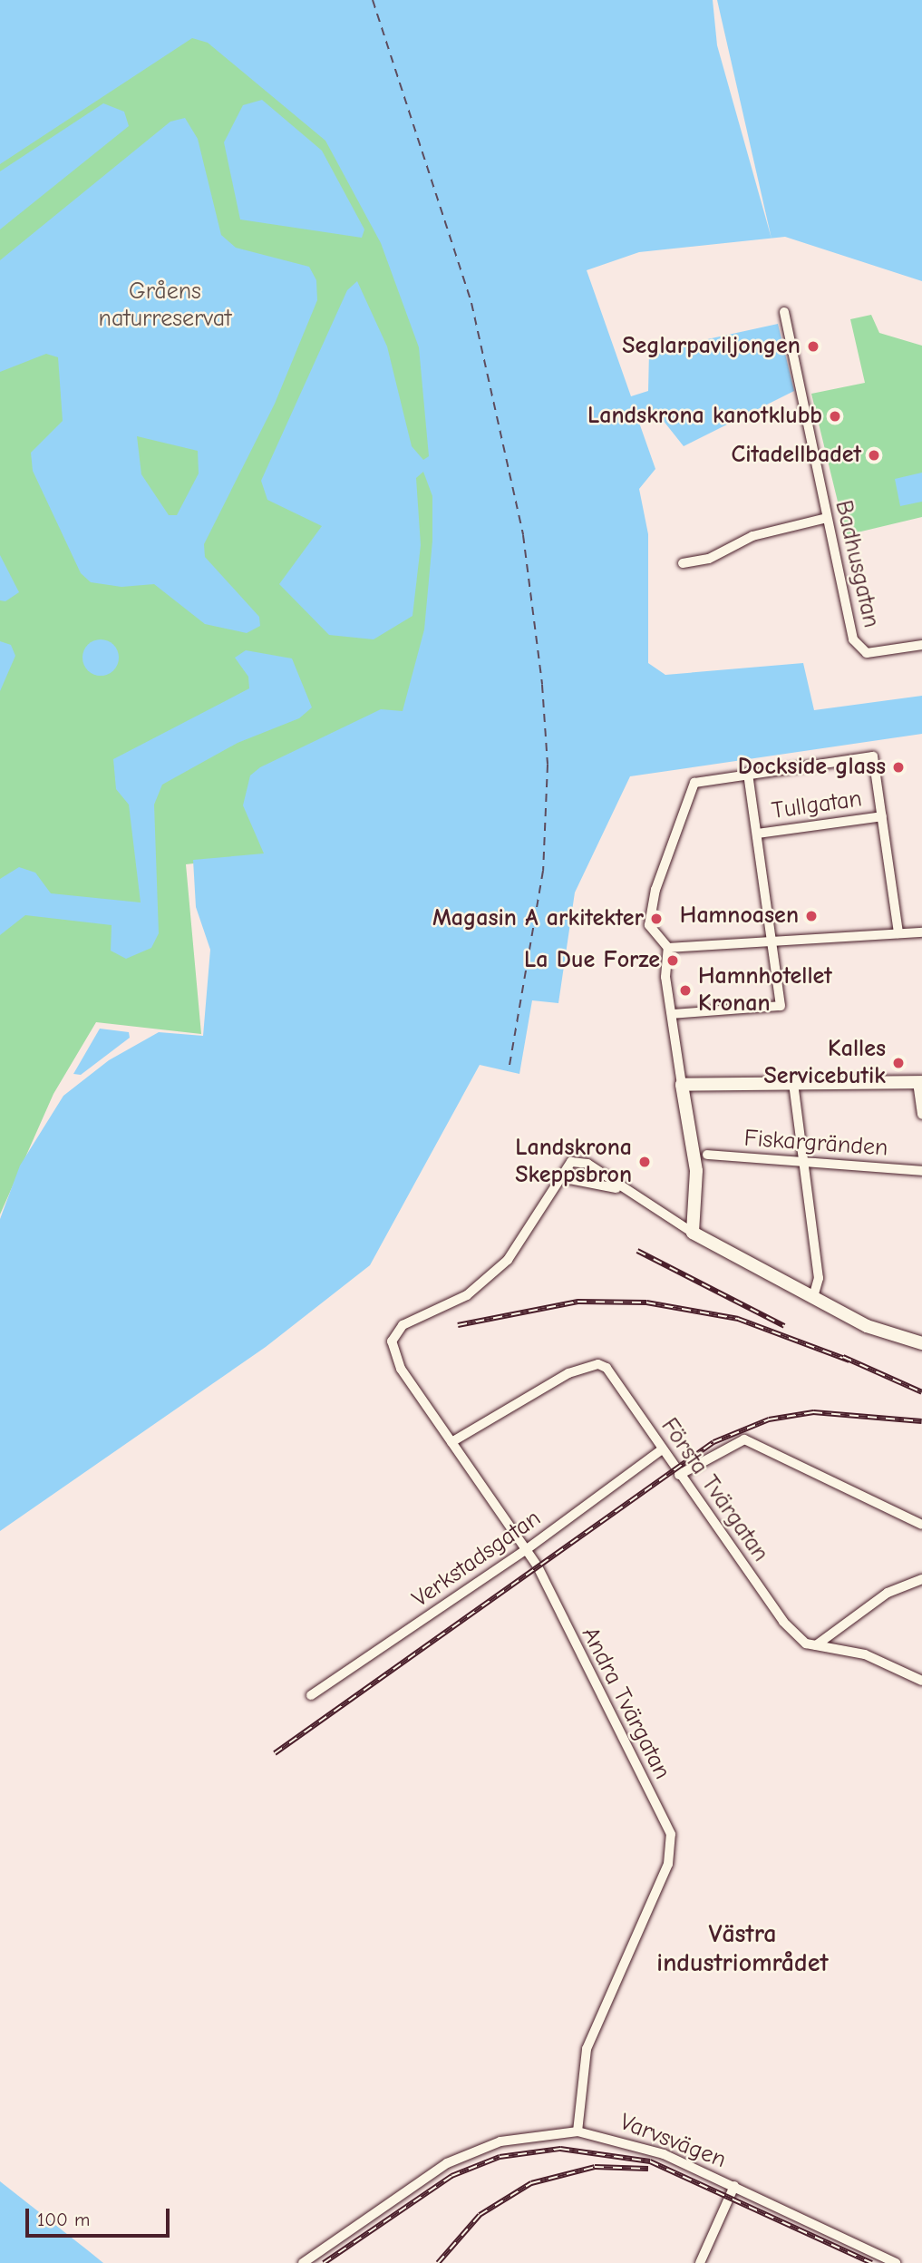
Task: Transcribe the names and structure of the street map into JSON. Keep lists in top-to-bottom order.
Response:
{
  "streets": {
    "street": [
      "Badhusgatan",
      "Tullgatan",
      "Fiskargränden",
      "Första Tvärgatan",
      "Verkstadsgatan",
      "Andra Tvärgatan",
      "Varvsvägen"
    ]
  },
  "crossings": [
    ["Första Tvärgatan", "Verkstadsgatan"],
    ["Första Tvärgatan", "Andra Tvärgatan"],
    ["Verkstadsgatan", "Andra Tvärgatan"],
    ["Andra Tvärgatan", "Varvsvägen"]
  ],
  "districts": ["Västra industriområdet"],
  "parks": ["Gråens naturreservat"],
  "places": [
    "Seglarpaviljongen",
    "Landskrona kanotklubb",
    "Citadellbadet",
    "Dockside glass",
    "Hamnoasen",
    "Magasin A arkitekter",
    "La Due Forze",
    "Hamnhotellet Kronan",
    "Kalles Servicebutik",
    "Landskrona Skeppsbron"
  ],
  "scale_bar": "100 m"
}
